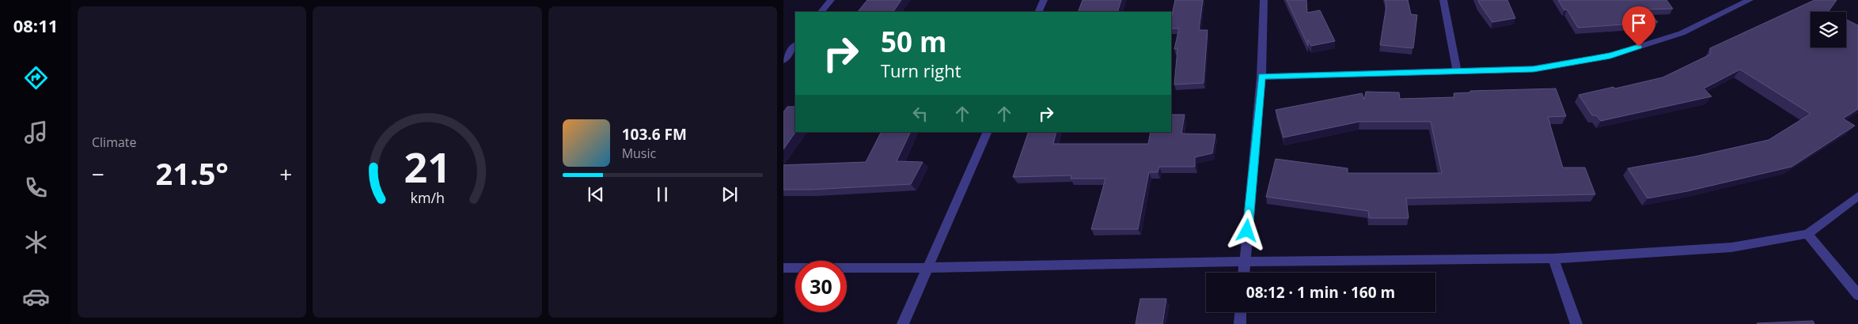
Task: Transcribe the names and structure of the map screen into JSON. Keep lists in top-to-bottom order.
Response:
{
  "page": {
    "tabs": "08:11",
    "tile": "Climate",
    "turn": ["50 m", "Turn right"],
    "song": ["103.6 FM", "Music"],
    "heat": ["−", "21.5°", "+"],
    "limit": "30",
    "trip": "08:12 · 1 min · 160 m",
    "gauge": ["21", "km/h"]
  }
}
